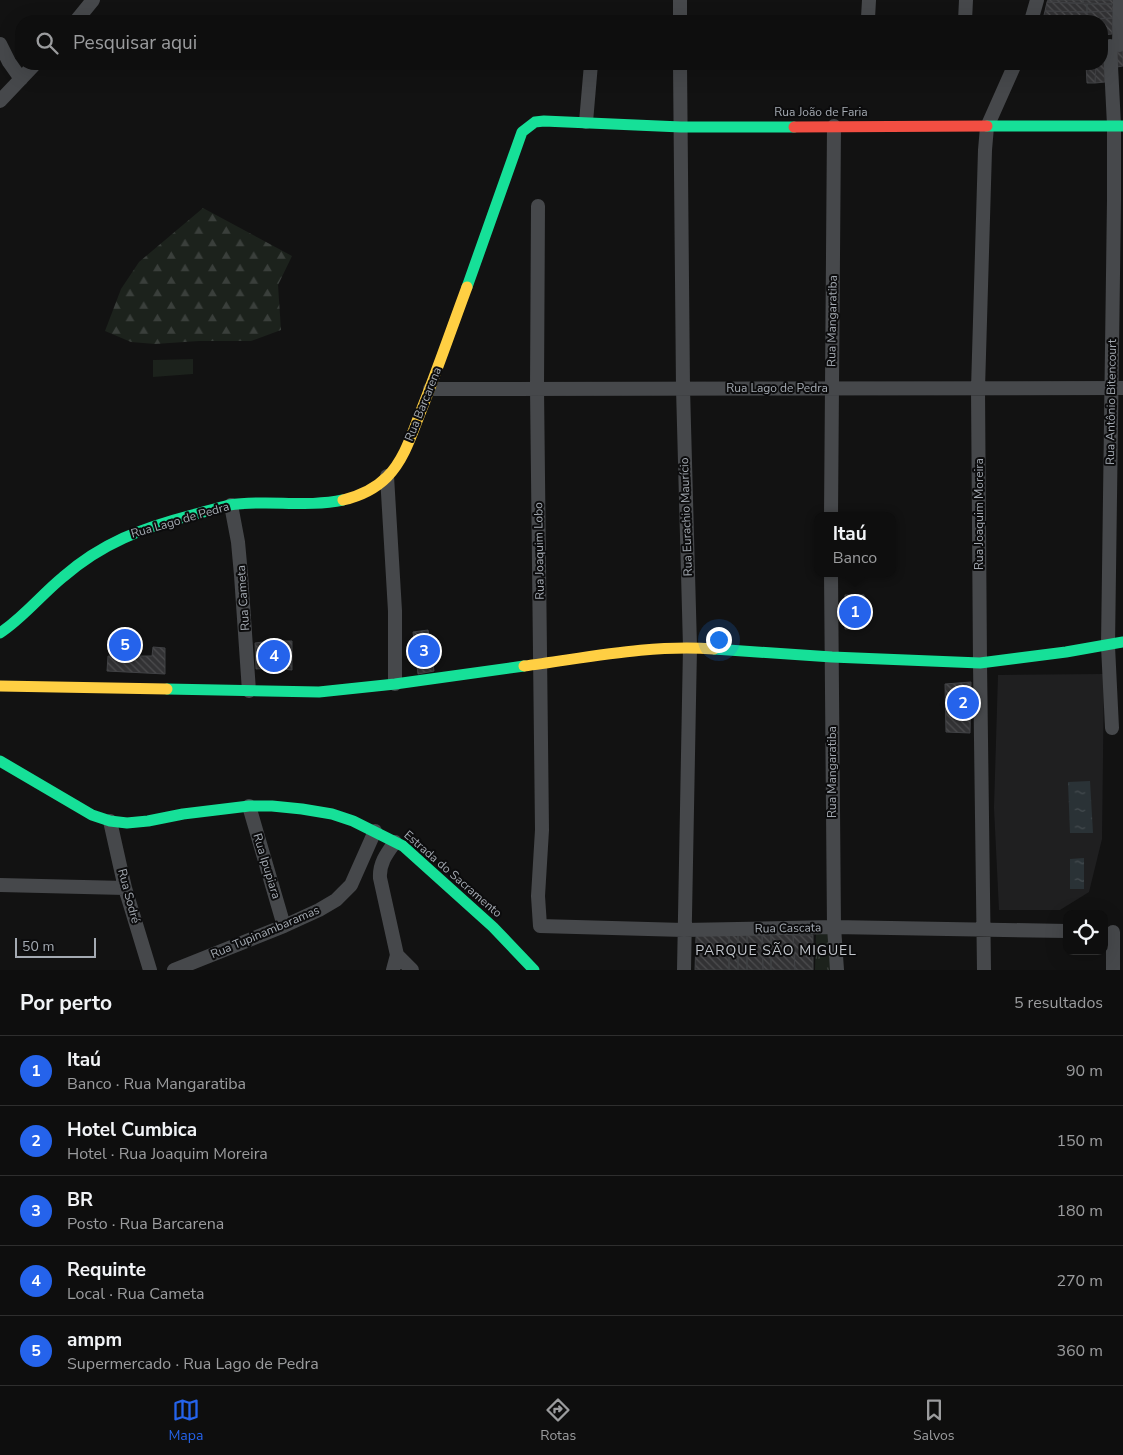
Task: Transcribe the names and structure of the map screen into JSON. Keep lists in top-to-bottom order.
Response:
{
  "streets": {
    "street": [
      "Rua João de Faria",
      "Rua Mangaratiba",
      "Rua Lago de Pedra",
      "Rua Antônio Bitencourt",
      "Rua Barcarena",
      "Rua Joaquim Moreira",
      "Rua Eurachio Maurício",
      "Rua Joaquim Lobo",
      "Rua Cameta",
      "Rua Ipupiara",
      "Estrada do Sacramento",
      "Rua Sodré",
      "Rua Cascata",
      "Rua Tupinambaramas"
    ]
  },
  "crossings": [
    ["Rua João de Faria", "Rua Mangaratiba"],
    ["Rua João de Faria", "Rua Antônio Bitencourt"],
    ["Rua João de Faria", "Rua Barcarena"],
    ["Rua João de Faria", "Rua Joaquim Moreira"],
    ["Rua João de Faria", "Rua Eurachio Maurício"],
    ["Rua Mangaratiba", "Rua Lago de Pedra"],
    ["Rua Mangaratiba", "Rua Cascata"],
    ["Rua Lago de Pedra", "Rua Antônio Bitencourt"],
    ["Rua Lago de Pedra", "Rua Barcarena"],
    ["Rua Lago de Pedra", "Rua Joaquim Moreira"],
    ["Rua Lago de Pedra", "Rua Eurachio Maurício"],
    ["Rua Lago de Pedra", "Rua Joaquim Lobo"],
    ["Rua Lago de Pedra", "Rua Cameta"],
    ["Rua Joaquim Moreira", "Rua Cascata"],
    ["Rua Eurachio Maurício", "Rua Cascata"],
    ["Rua Joaquim Lobo", "Rua Cascata"],
    ["Rua Ipupiara", "Estrada do Sacramento"],
    ["Rua Ipupiara", "Rua Tupinambaramas"],
    ["Estrada do Sacramento", "Rua Sodré"],
    ["Estrada do Sacramento", "Rua Tupinambaramas"]
  ],
  "districts": ["PARQUE SÃO MIGUEL"],
  "scale_bar": "50 m",
  "page": {
    "search": "Pesquisar aqui",
    "popup": ["Itaú", "Banco"],
    "pins": [
      "1",
      "5",
      "3",
      "4",
      "2"
    ],
    "scale": "50 m",
    "heading": ["Por perto", "5 resultados"],
    "list": [
      {
        "mark": "1",
        "name": "Itaú",
        "note": "Banco · Rua Mangaratiba",
        "value": "90 m"
      },
      {
        "mark": "2",
        "name": "Hotel Cumbica",
        "note": "Hotel · Rua Joaquim Moreira",
        "value": "150 m"
      },
      {
        "mark": "3",
        "name": "BR",
        "note": "Posto · Rua Barcarena",
        "value": "180 m"
      },
      {
        "mark": "4",
        "name": "Requinte",
        "note": "Local · Rua Cameta",
        "value": "270 m"
      },
      {
        "mark": "5",
        "name": "ampm",
        "note": "Supermercado · Rua Lago de Pedra",
        "value": "360 m"
      }
    ],
    "nav": ["Mapa", "Rotas", "Salvos"]
  }
}
